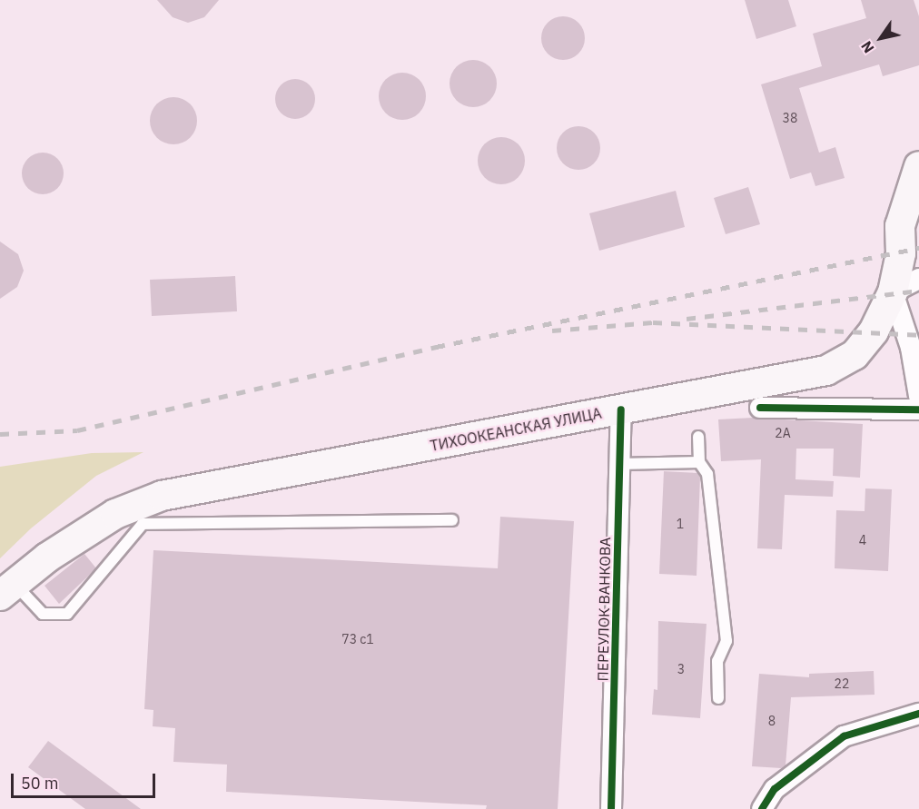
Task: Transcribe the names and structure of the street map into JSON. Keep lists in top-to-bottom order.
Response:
{
  "streets": {
    "main road": ["ТИХООКЕАНСКАЯ УЛИЦА"],
    "street": ["ПЕРЕУЛОК ВАНКОВА"]
  },
  "crossings": [
    ["ТИХООКЕАНСКАЯ УЛИЦА", "ПЕРЕУЛОК ВАНКОВА"]
  ],
  "house_numbers": [
    "38",
    "2А",
    "1",
    "4",
    "73 с1",
    "3",
    "22",
    "8"
  ],
  "scale_bar": "50 m",
  "north": "bottom left"
}
